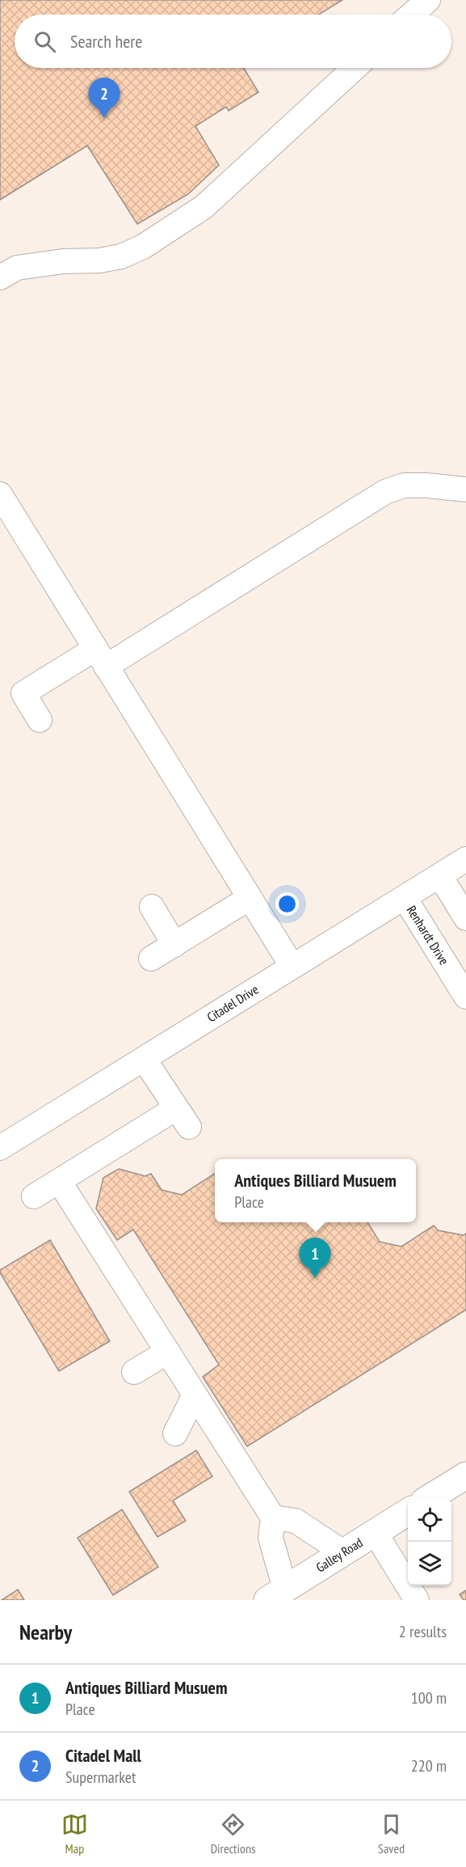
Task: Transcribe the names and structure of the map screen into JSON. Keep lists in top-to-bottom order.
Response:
{
  "streets": {
    "main road": ["Galley Road"],
    "street": ["Renhardt Drive", "Citadel Drive"]
  },
  "crossings": [
    ["Renhardt Drive", "Citadel Drive"]
  ],
  "page": {
    "search": "Search here",
    "pins": ["2", "1"],
    "popup": ["Antiques Billiard Musuem", "Place"],
    "heading": ["Nearby", "2 results"],
    "list": [
      {
        "mark": "1",
        "name": "Antiques Billiard Musuem",
        "note": "Place",
        "value": "100 m"
      },
      {
        "mark": "2",
        "name": "Citadel Mall",
        "note": "Supermarket",
        "value": "220 m"
      }
    ],
    "nav": ["Map", "Directions", "Saved"]
  }
}
